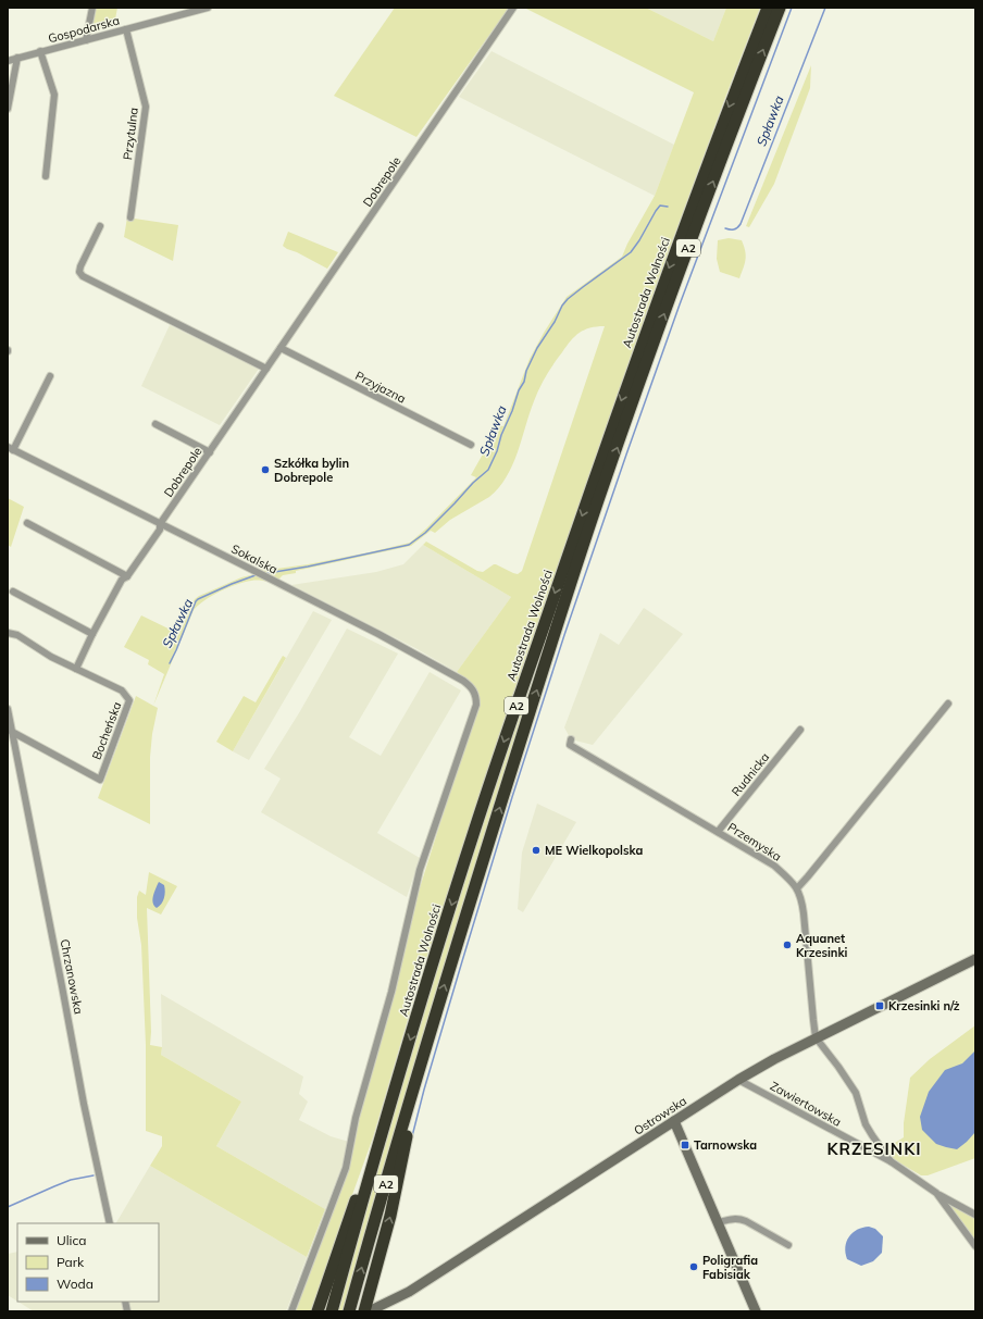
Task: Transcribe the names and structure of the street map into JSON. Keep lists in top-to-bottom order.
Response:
{
  "streets": {
    "highway": ["A2", "Autostrada Wolności"],
    "street": [
      "Gospodarska",
      "Przytulna",
      "Dobrepole",
      "Przyjazna",
      "Sokalska",
      "Bocheńska",
      "Rudnicka",
      "Przemyska",
      "Chrzanowska",
      "Zawiertowska",
      "Ostrowska"
    ]
  },
  "crossings": [
    ["Gospodarska", "Przytulna"],
    ["Dobrepole", "Przyjazna"],
    ["Dobrepole", "Sokalska"],
    ["Bocheńska", "Chrzanowska"],
    ["Rudnicka", "Przemyska"],
    ["Przemyska", "Ostrowska"],
    ["Zawiertowska", "Ostrowska"]
  ],
  "districts": ["KRZESINKI"],
  "water": ["Spławka"],
  "places": {
    "other": [
      "Szkółka bylin Dobrepole",
      "ME Wielkopolska",
      "Aquanet Krzesinki",
      "Poligrafia Fabisiak"
    ],
    "transit": ["Krzesinki n/ż", "Tarnowska"]
  },
  "legend": ["Ulica", "Park", "Woda"]
}
